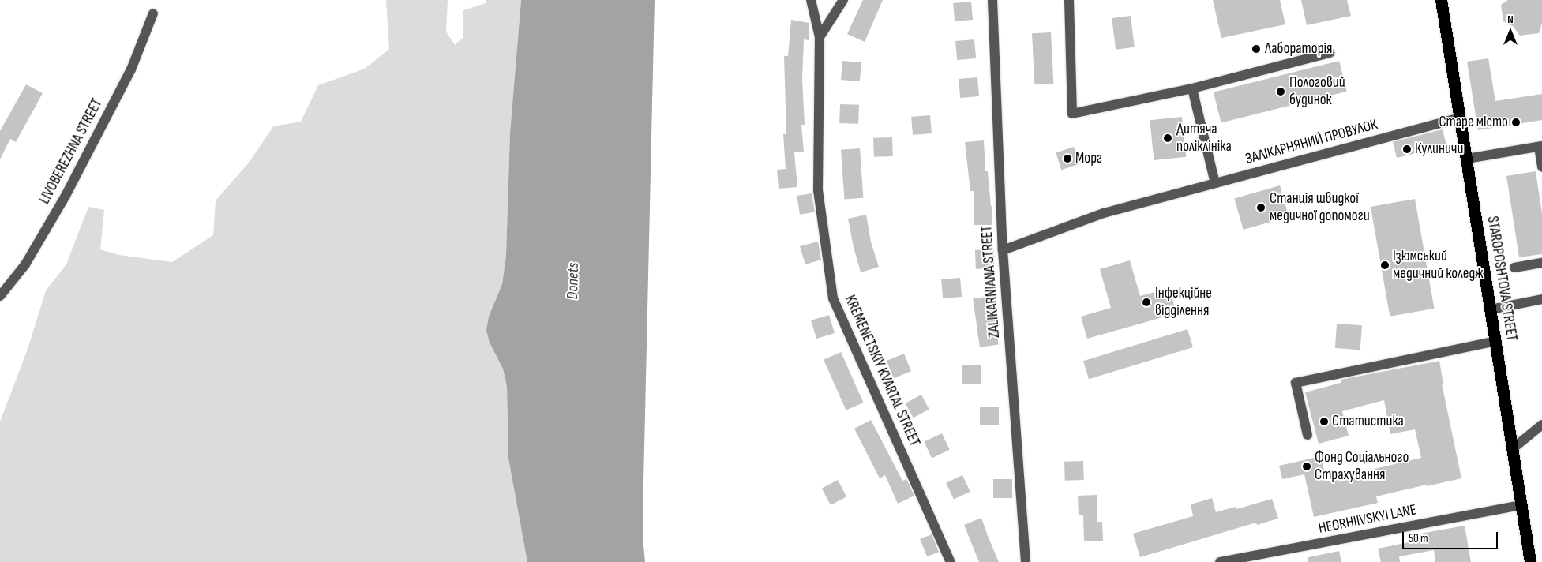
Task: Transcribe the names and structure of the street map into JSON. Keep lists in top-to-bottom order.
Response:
{
  "streets": {
    "highway": ["STAROPOSHTOVA STREET"],
    "street": [
      "ЗАЛІКАРНЯНИЙ ПРОВУЛОК",
      "LIVOBEREZHNA STREET",
      "ZALIKARNIANA STREET",
      "KREMENETSKIY KVARTAL STREET",
      "HEORHIIVSKYI LANE"
    ]
  },
  "crossings": [
    ["ЗАЛІКАРНЯНИЙ ПРОВУЛОК", "STAROPOSHTOVA STREET"],
    ["ЗАЛІКАРНЯНИЙ ПРОВУЛОК", "ZALIKARNIANA STREET"],
    ["STAROPOSHTOVA STREET", "HEORHIIVSKYI LANE"]
  ],
  "water": ["Donets"],
  "places": [
    "Лабораторія",
    "Пологовий будинок",
    "Старе місто",
    "Дитяча поліклініка",
    "Кулиничи",
    "Морг",
    "Станція швидкої медичної допомоги",
    "Ізюмський медичний коледж",
    "Інфекційне відділення",
    "Статистика",
    "Фонд Соцiального Страхування"
  ],
  "scale_bar": "50 m",
  "north": "top"
}
